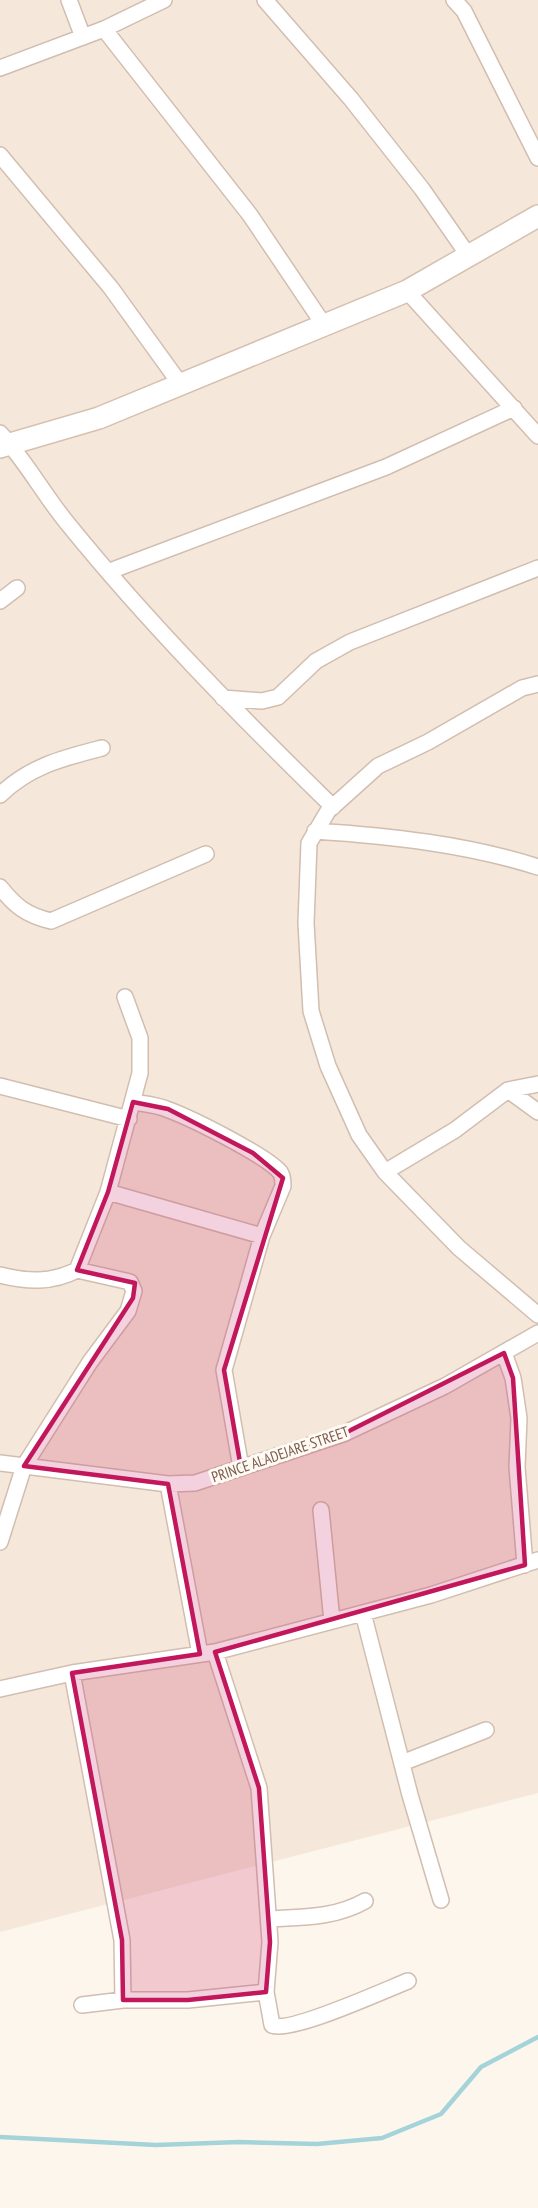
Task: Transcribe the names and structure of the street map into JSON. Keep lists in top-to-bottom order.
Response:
{
  "streets": {
    "street": ["PRINCE ALADEJARE STREET"]
  }
}
